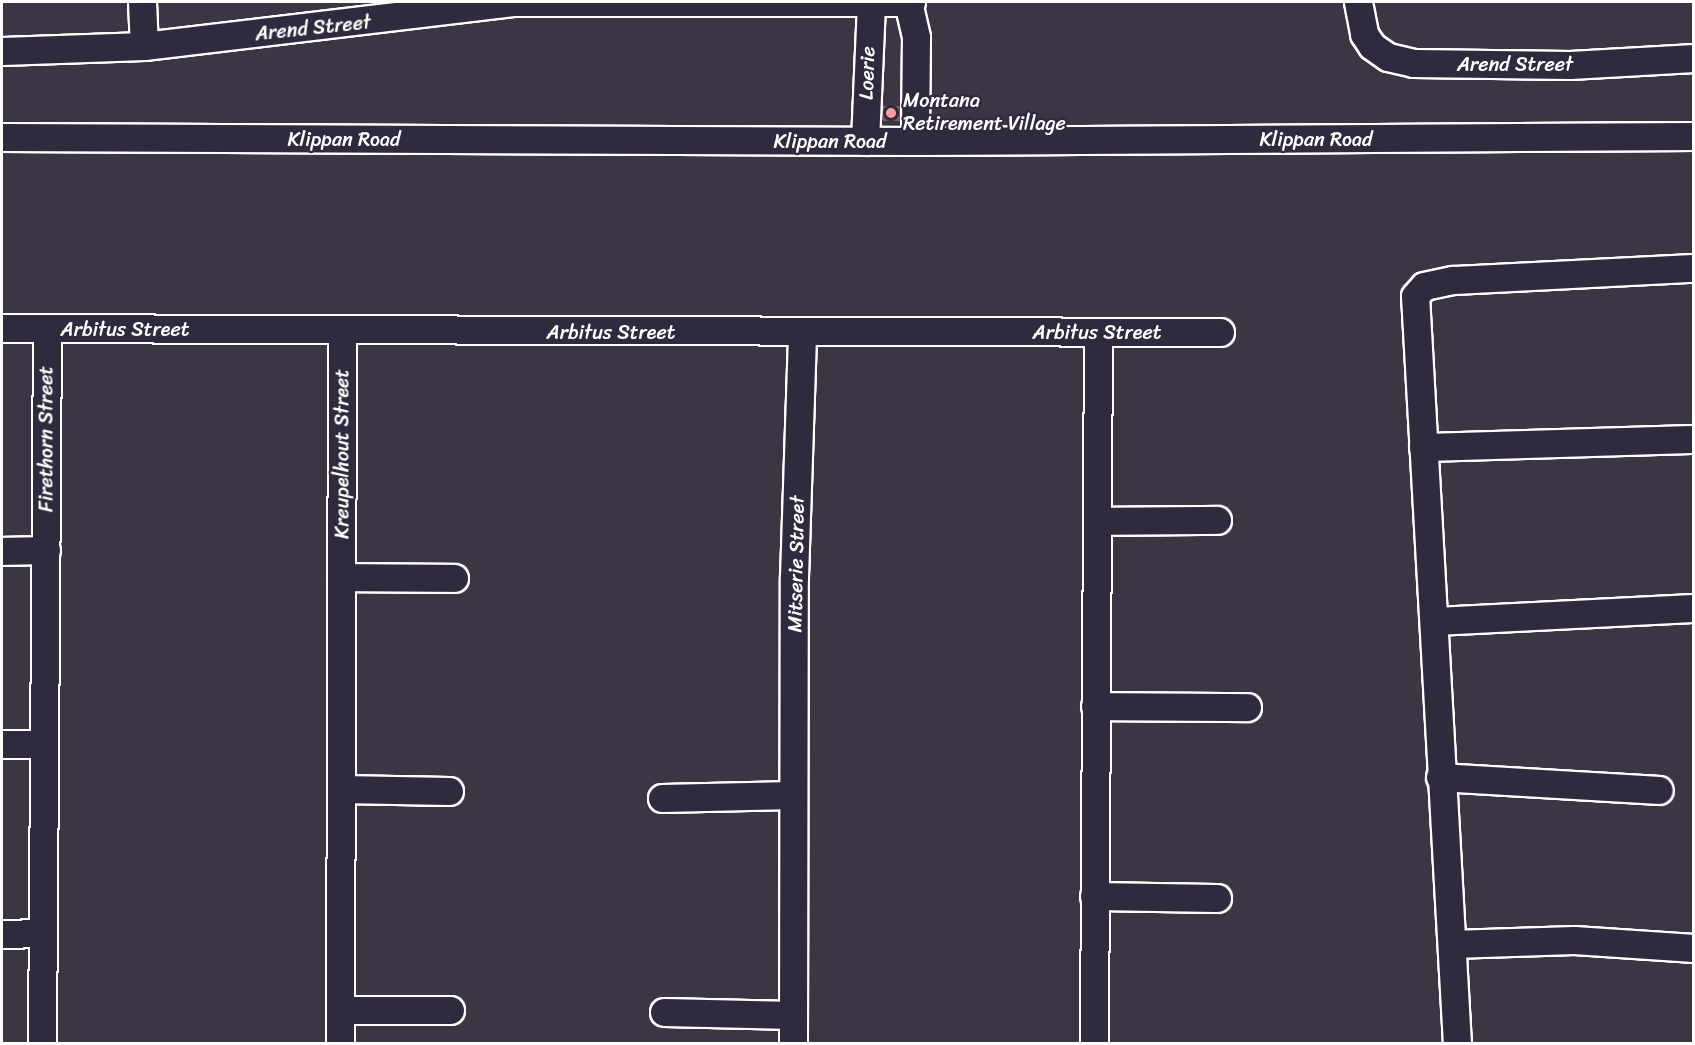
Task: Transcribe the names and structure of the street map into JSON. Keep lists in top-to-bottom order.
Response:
{
  "streets": {
    "street": [
      "Arend Street",
      "Loerie",
      "Klippan Road",
      "Arbitus Street",
      "Firethorn Street",
      "Kreupelhout Street",
      "Mitserie Street"
    ]
  },
  "crossings": [
    ["Arend Street", "Loerie"],
    ["Loerie", "Klippan Road"],
    ["Arbitus Street", "Firethorn Street"],
    ["Arbitus Street", "Kreupelhout Street"],
    ["Arbitus Street", "Mitserie Street"]
  ],
  "places": ["Montana Retirement Village"]
}
